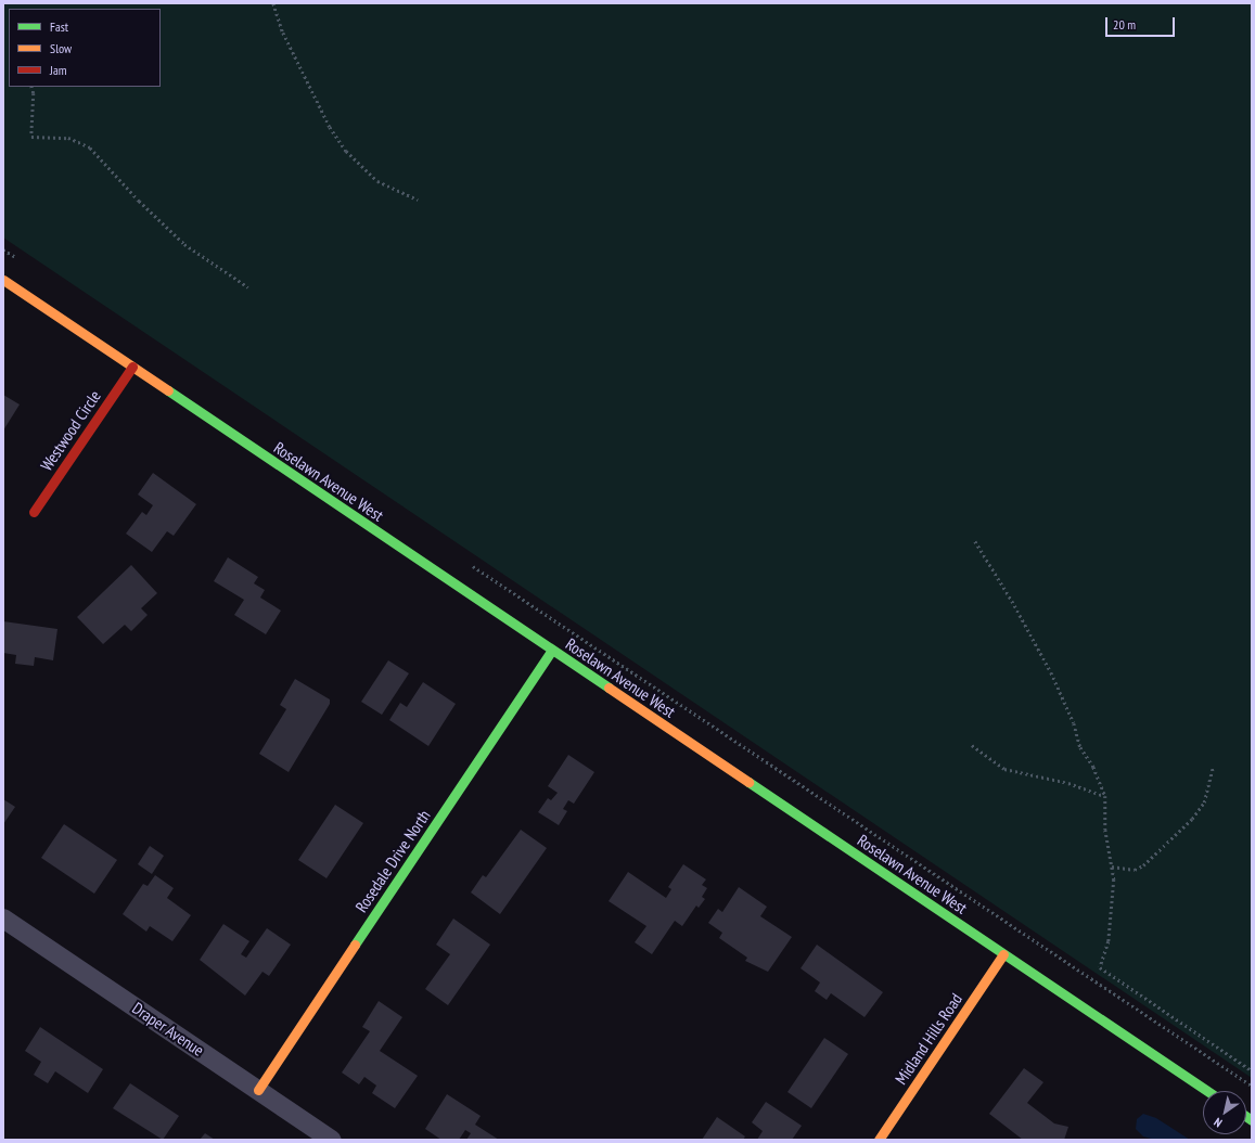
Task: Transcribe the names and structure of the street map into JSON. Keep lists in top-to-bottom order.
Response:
{
  "streets": {
    "street": [
      "Westwood Circle",
      "Roselawn Avenue West",
      "Rosedale Drive North",
      "Draper Avenue",
      "Midland Hills Road"
    ]
  },
  "crossings": [
    ["Westwood Circle", "Roselawn Avenue West"],
    ["Roselawn Avenue West", "Rosedale Drive North"],
    ["Roselawn Avenue West", "Midland Hills Road"],
    ["Rosedale Drive North", "Draper Avenue"]
  ],
  "legend": ["Fast", "Slow", "Jam"],
  "scale_bar": "20 m",
  "north": "bottom left"
}
